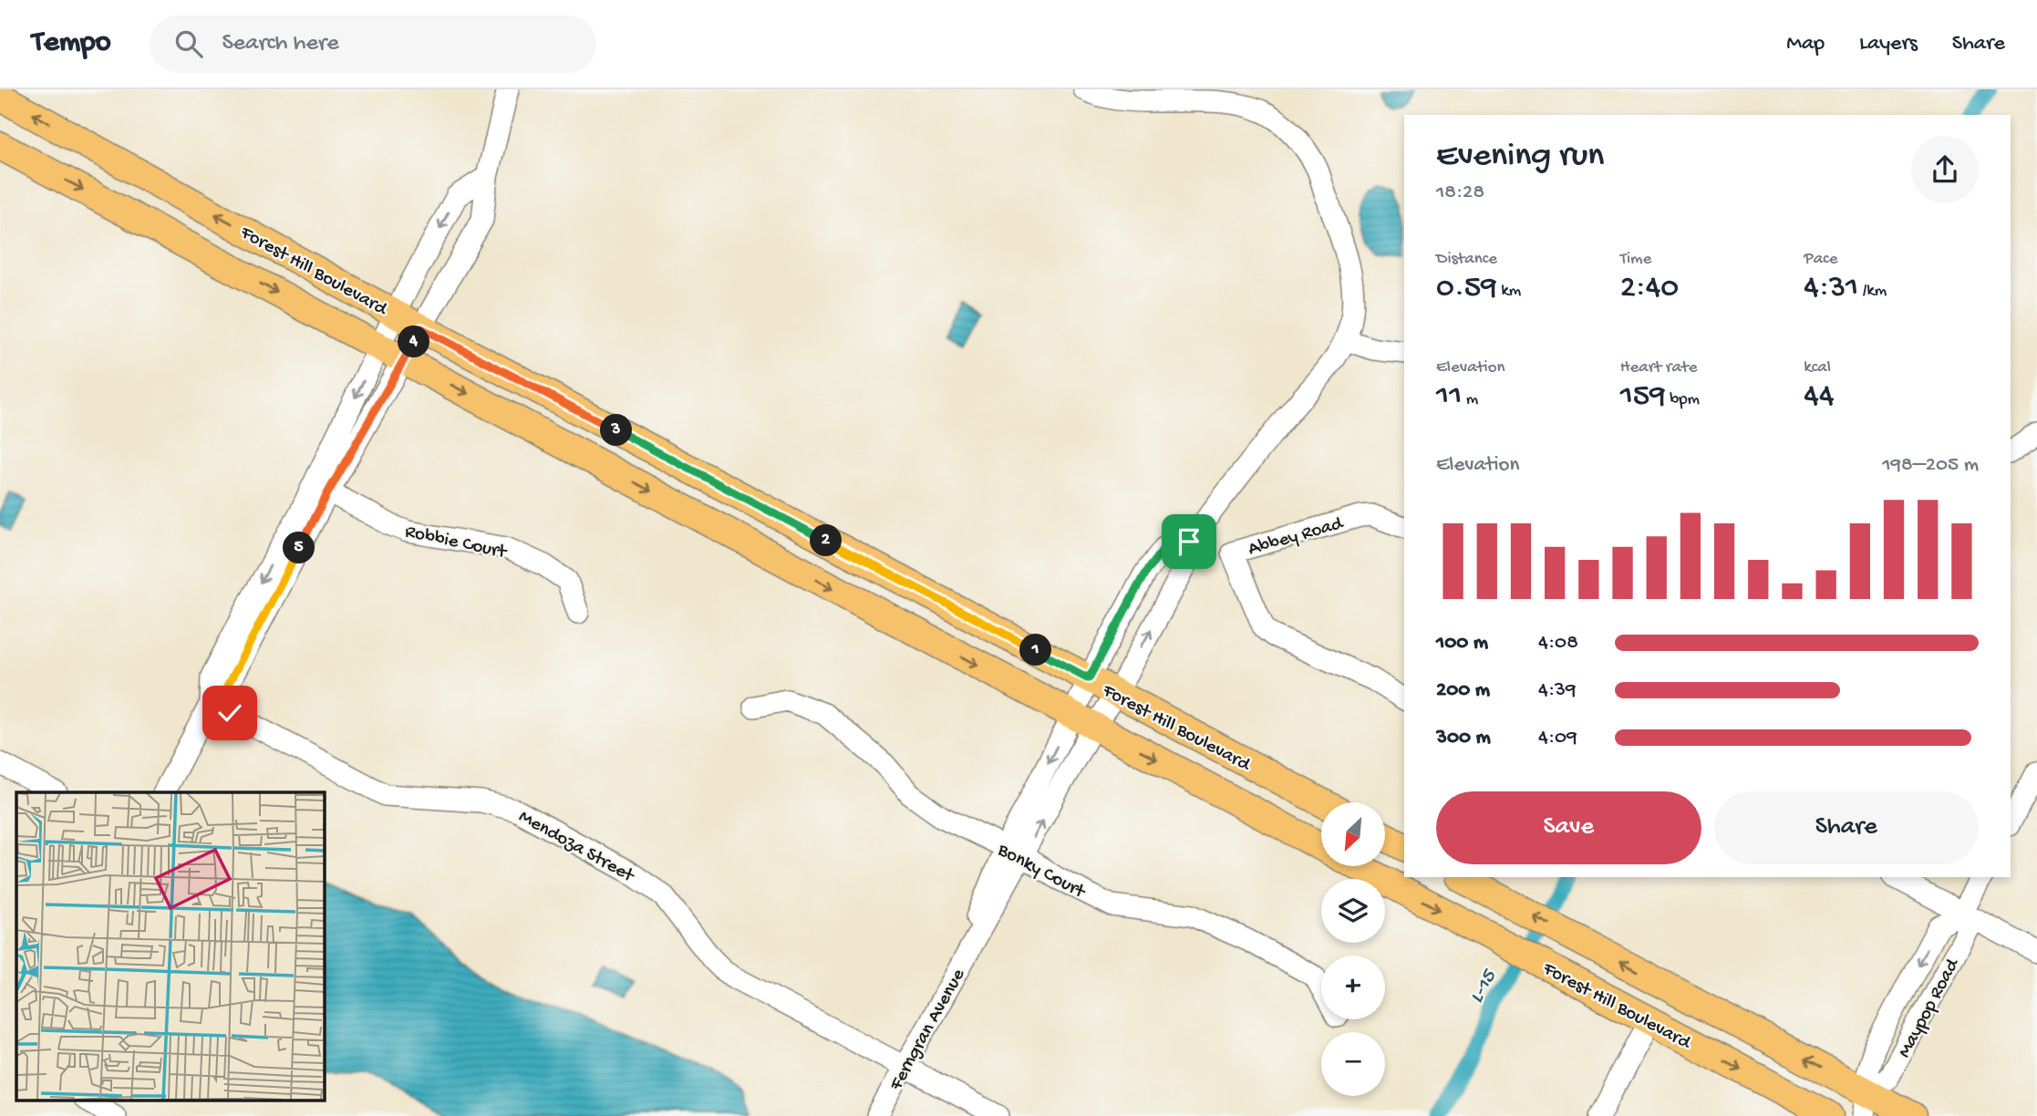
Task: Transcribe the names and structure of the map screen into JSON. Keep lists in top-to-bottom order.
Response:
{
  "streets": {
    "main road": ["Forest Hill Boulevard"],
    "street": [
      "Abbey Road",
      "Robbie Court",
      "Mendoza Street",
      "Bonky Court",
      "Maypop Road",
      "Ferngran Avenue"
    ]
  },
  "crossings": [
    ["Forest Hill Boulevard", "Maypop Road"],
    ["Forest Hill Boulevard", "Ferngran Avenue"],
    ["Mendoza Street", "Ferngran Avenue"],
    ["Bonky Court", "Ferngran Avenue"]
  ],
  "water": ["L-15"],
  "north": "bottom left",
  "page": {
    "header": "Tempo",
    "search": "Search here",
    "nav": ["Map", "Layers", "Share"],
    "heading": ["Evening run", "18:28"],
    "stats": [
      ["Distance", "0.59 km"],
      ["Time", "2:40"],
      ["Pace", "4:31 /km"],
      ["Elevation", "11 m"],
      ["Heart rate", "159 bpm"],
      ["kcal", "44"]
    ],
    "pins": [
      "4",
      "3",
      "2",
      "5",
      "1"
    ],
    "chart": ["Elevation", "198–205 m"],
    "list": [
      {
        "name": "100 m",
        "note": "4:08"
      },
      {
        "name": "200 m",
        "note": "4:39"
      },
      {
        "name": "300 m",
        "note": "4:09"
      }
    ],
    "buttons": ["Save", "Share"],
    "map_buttons": ["+", "−"]
  }
}
